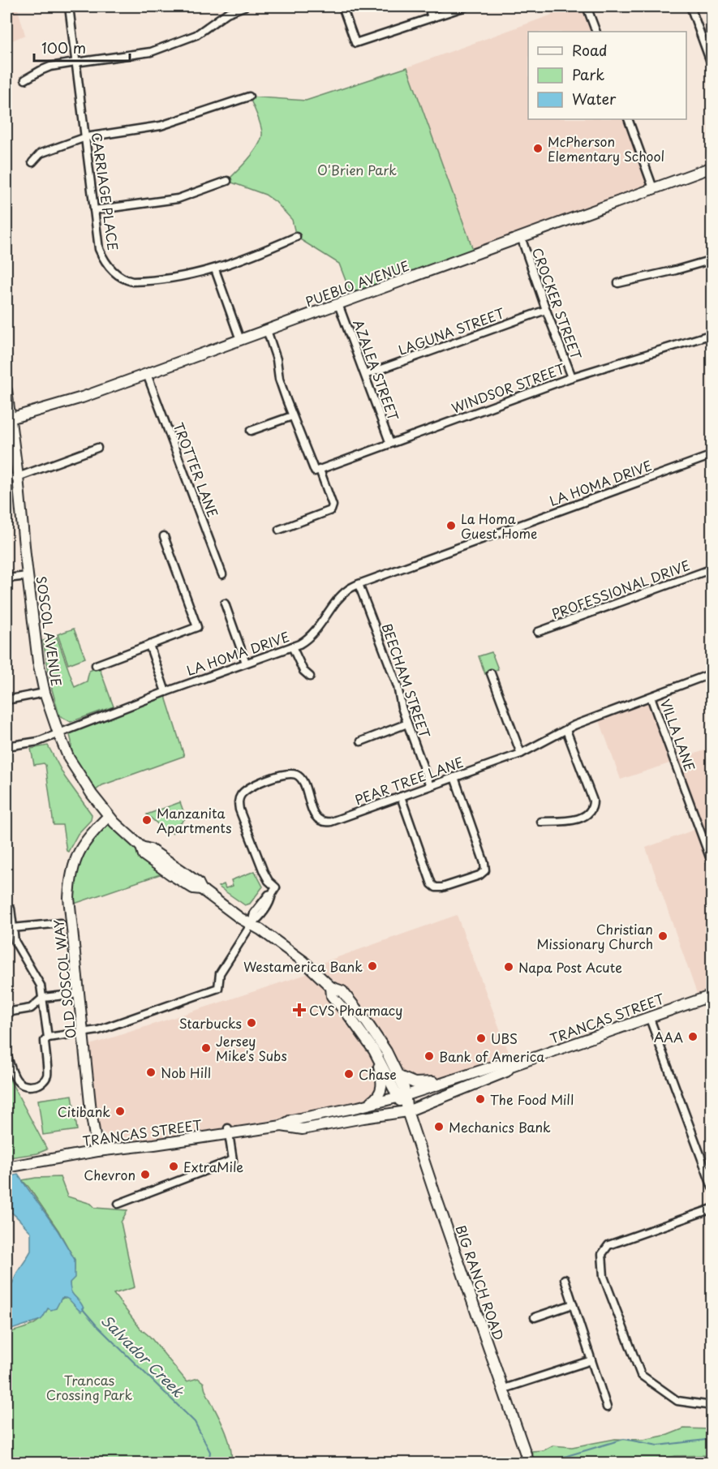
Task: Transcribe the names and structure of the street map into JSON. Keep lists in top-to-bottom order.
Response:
{
  "streets": {
    "main road": [
      "PUEBLO AVENUE",
      "SOSCOL AVENUE",
      "OLD SOSCOL WAY",
      "TRANCAS STREET",
      "BIG RANCH ROAD"
    ],
    "street": [
      "CARRIAGE PLACE",
      "CROCKER STREET",
      "LAGUNA STREET",
      "AZALEA STREET",
      "WINDSOR STREET",
      "TROTTER LANE",
      "LA HOMA DRIVE",
      "PROFESSIONAL DRIVE",
      "BEECHAM STREET",
      "VILLA LANE",
      "PEAR TREE LANE"
    ]
  },
  "crossings": [
    ["PUEBLO AVENUE", "CROCKER STREET"],
    ["PUEBLO AVENUE", "AZALEA STREET"],
    ["PUEBLO AVENUE", "TROTTER LANE"],
    ["PUEBLO AVENUE", "SOSCOL AVENUE"],
    ["CROCKER STREET", "LAGUNA STREET"],
    ["CROCKER STREET", "WINDSOR STREET"],
    ["LAGUNA STREET", "AZALEA STREET"],
    ["AZALEA STREET", "WINDSOR STREET"],
    ["LA HOMA DRIVE", "SOSCOL AVENUE"],
    ["LA HOMA DRIVE", "BEECHAM STREET"],
    ["SOSCOL AVENUE", "PEAR TREE LANE"],
    ["SOSCOL AVENUE", "OLD SOSCOL WAY"],
    ["SOSCOL AVENUE", "TRANCAS STREET"],
    ["SOSCOL AVENUE", "BIG RANCH ROAD"],
    ["BEECHAM STREET", "PEAR TREE LANE"],
    ["VILLA LANE", "PEAR TREE LANE"],
    ["PEAR TREE LANE", "OLD SOSCOL WAY"],
    ["OLD SOSCOL WAY", "TRANCAS STREET"],
    ["TRANCAS STREET", "BIG RANCH ROAD"]
  ],
  "water": ["Salvador Creek"],
  "parks": ["O'Brien Park", "Trancas Crossing Park"],
  "places": {
    "other": [
      "McPherson Elementary School",
      "La Homa Guest Home",
      "Manzanita Apartments",
      "Christian Missionary Church",
      "Westamerica Bank",
      "Napa Post Acute",
      "Starbucks",
      "AAA",
      "UBS",
      "Jersey Mike's Subs",
      "Bank of America",
      "Nob Hill",
      "Chase",
      "The Food Mill",
      "Citibank",
      "Mechanics Bank",
      "ExtraMile",
      "Chevron"
    ],
    "health": ["CVS Pharmacy"]
  },
  "legend": ["Road", "Park", "Water"],
  "scale_bar": "100 m"
}
